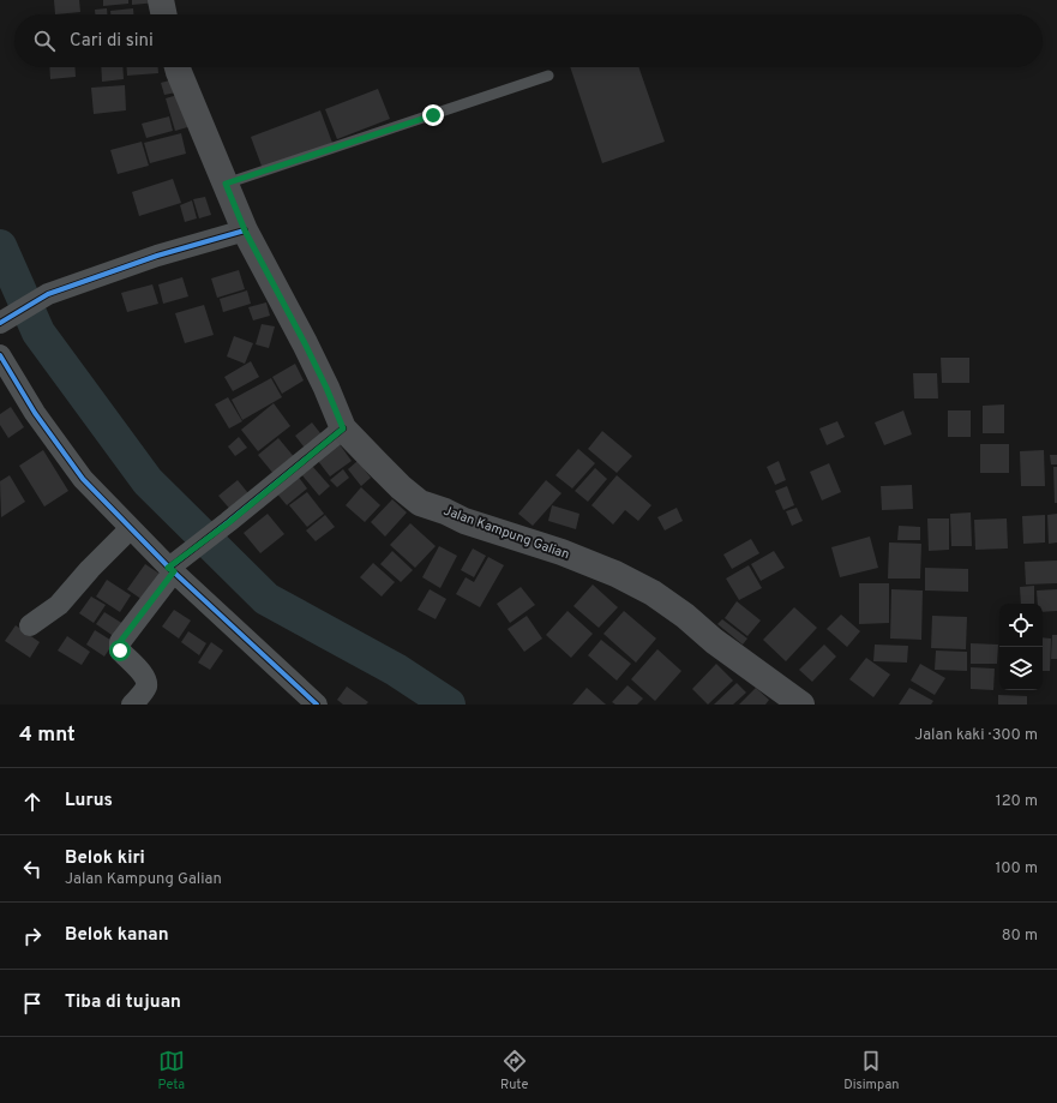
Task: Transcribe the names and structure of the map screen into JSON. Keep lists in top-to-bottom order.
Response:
{
  "streets": {
    "main road": ["Jalan Kampung Galian"]
  },
  "page": {
    "search": "Cari di sini",
    "heading": ["4 mnt", "Jalan kaki · 300 m"],
    "list": [
      ["Lurus", "120 m"],
      ["Belok kiri", "Jalan Kampung Galian", "100 m"],
      ["Belok kanan", "80 m"],
      "Tiba di tujuan"
    ],
    "nav": ["Peta", "Rute", "Disimpan"]
  }
}
